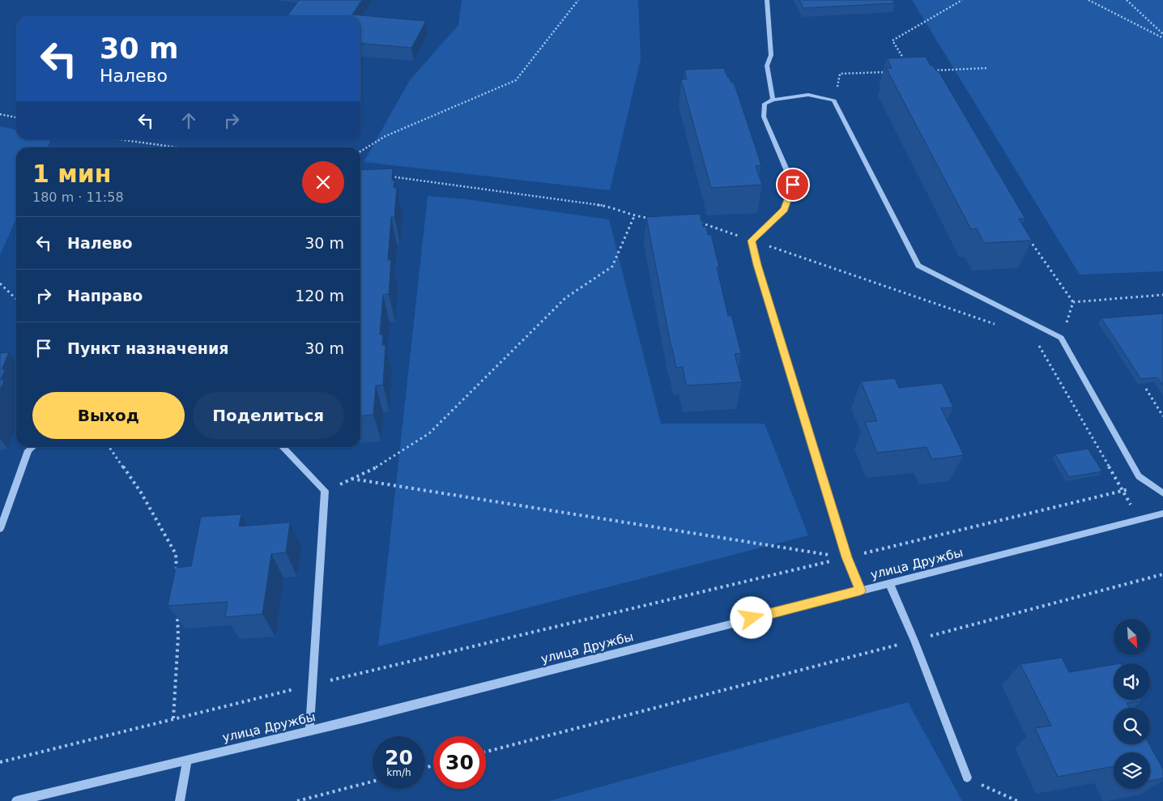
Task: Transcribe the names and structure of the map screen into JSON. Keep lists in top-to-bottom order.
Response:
{
  "streets": {
    "street": ["улица Дружбы"]
  },
  "north": "bottom right",
  "page": {
    "turn": ["30 m", "Налево"],
    "heading": ["1 мин", "180 m · 11:58"],
    "list": [
      {
        "name": "Налево",
        "value": "30 m"
      },
      {
        "name": "Направо",
        "value": "120 m"
      },
      {
        "name": "Пункт назначения",
        "value": "30 m"
      }
    ],
    "buttons": ["Выход", "Поделиться"],
    "speed": "20 km/h",
    "limit": "30"
  }
}
